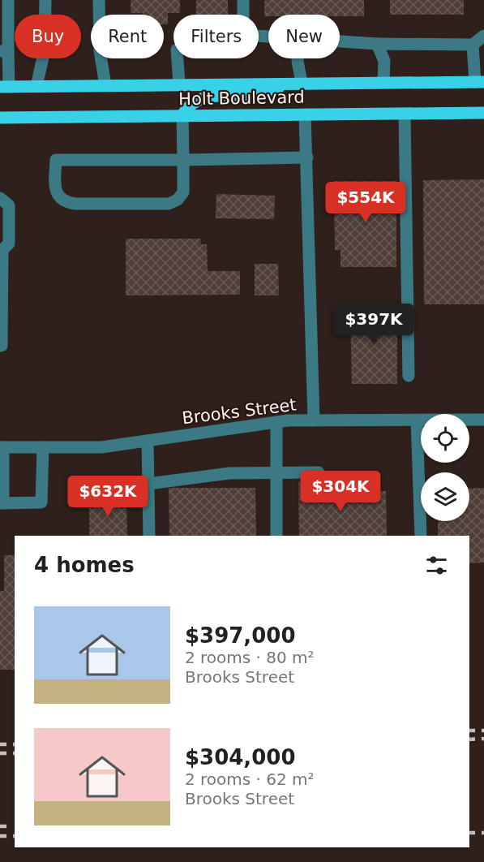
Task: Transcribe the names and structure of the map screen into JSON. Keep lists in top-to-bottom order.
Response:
{
  "streets": {
    "main road": ["Holt Boulevard"],
    "street": ["Brooks Street"]
  },
  "page": {
    "chip": [
      "Buy",
      "Rent",
      "Filters",
      "New"
    ],
    "price": [
      "$554K",
      "$397K",
      "$304K",
      "$632K"
    ],
    "heading": "4 homes",
    "list": [
      {
        "name": "$397,000",
        "note": "2 rooms · 80 m² · Brooks Street"
      },
      {
        "name": "$304,000",
        "note": "2 rooms · 62 m² · Brooks Street"
      }
    ]
  }
}
